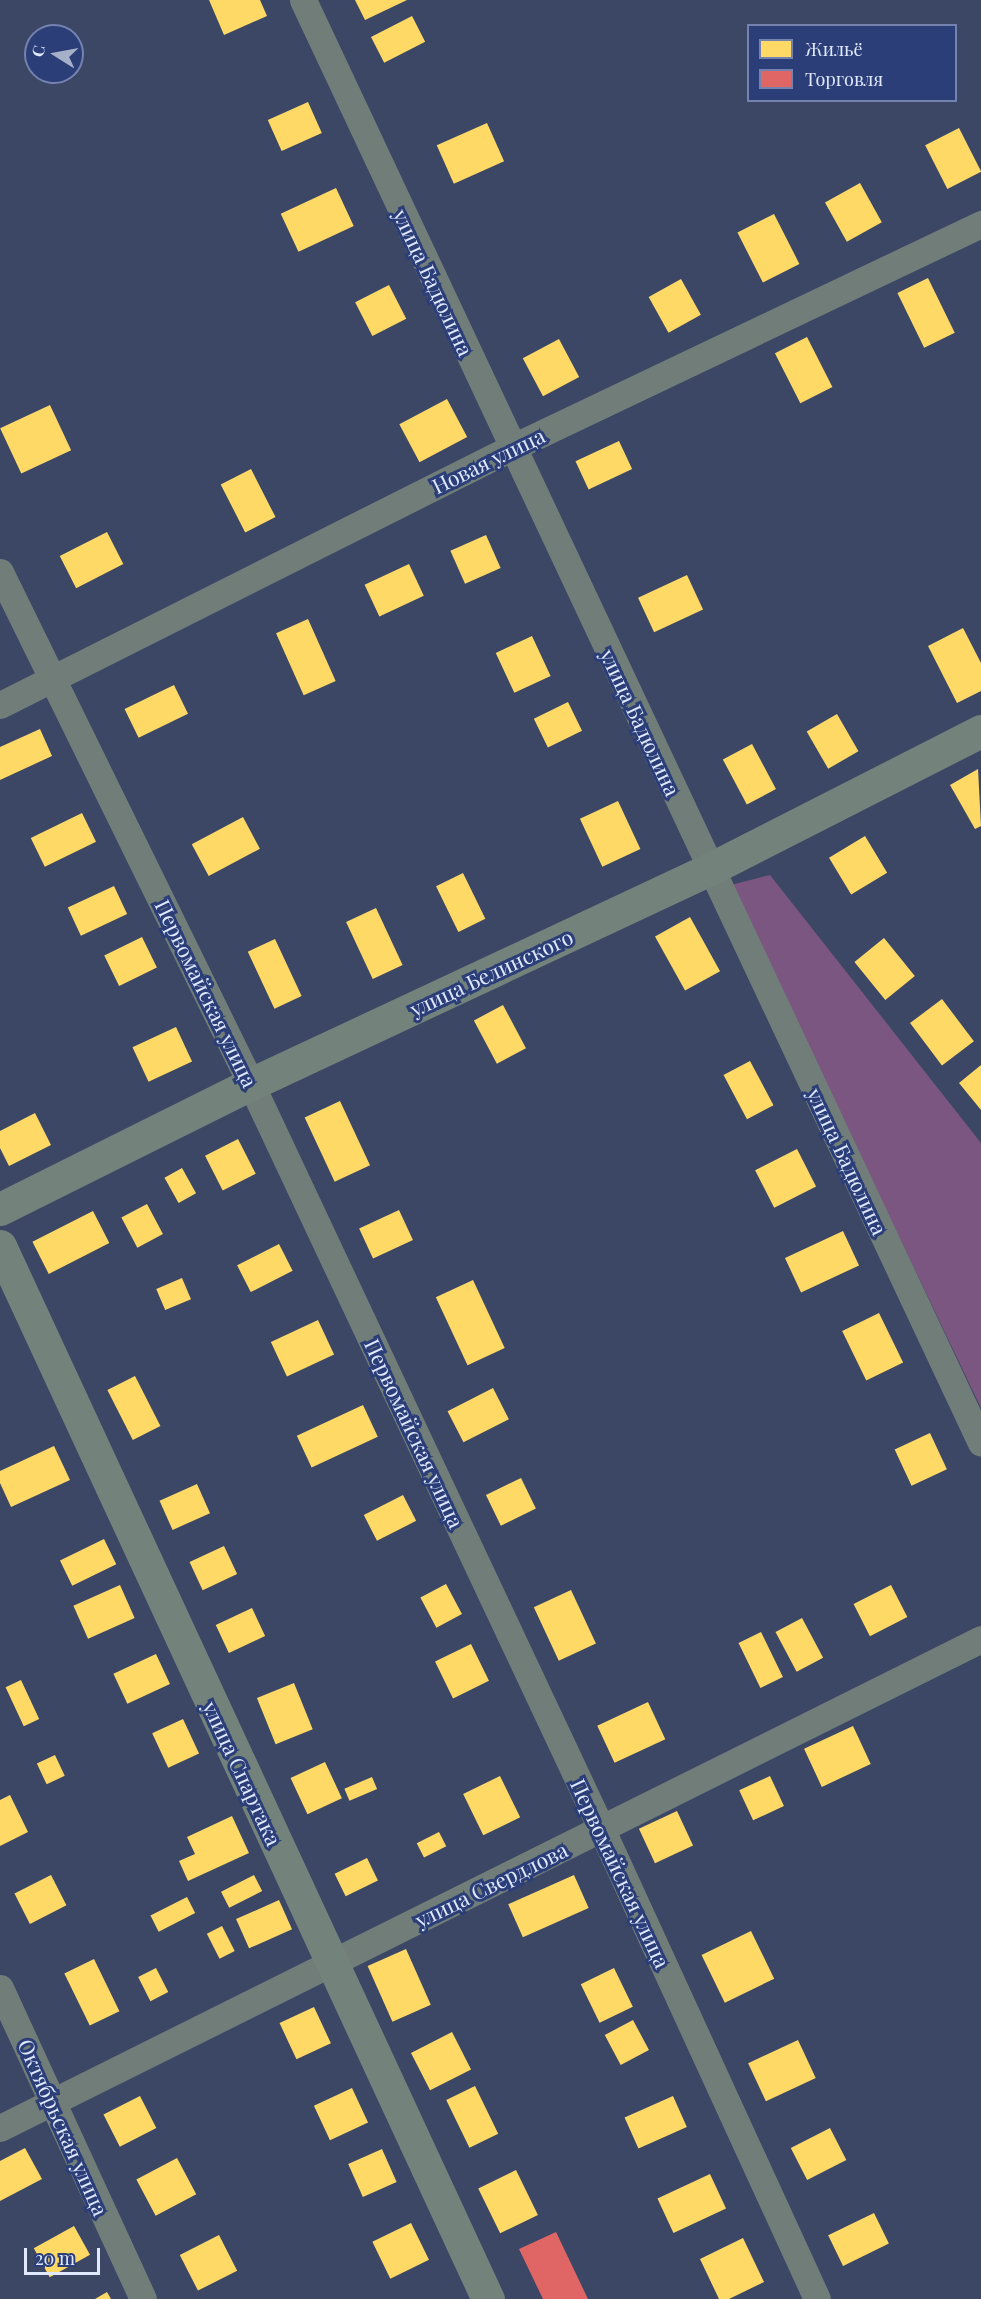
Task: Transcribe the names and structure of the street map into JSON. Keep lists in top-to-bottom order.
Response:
{
  "streets": {
    "street": [
      "улица Бадюлина",
      "Новая улица",
      "улица Белинского",
      "Первомайская улица",
      "улица Спартака",
      "улица Свердлова",
      "Октябрьская улица"
    ]
  },
  "crossings": [
    ["улица Бадюлина", "Новая улица"],
    ["улица Бадюлина", "улица Белинского"],
    ["Новая улица", "Первомайская улица"],
    ["улица Белинского", "Первомайская улица"],
    ["Первомайская улица", "улица Свердлова"],
    ["улица Спартака", "улица Свердлова"],
    ["улица Свердлова", "Октябрьская улица"]
  ],
  "legend": ["Жильё", "Торговля"],
  "scale_bar": "20 m",
  "north": "left"
}
